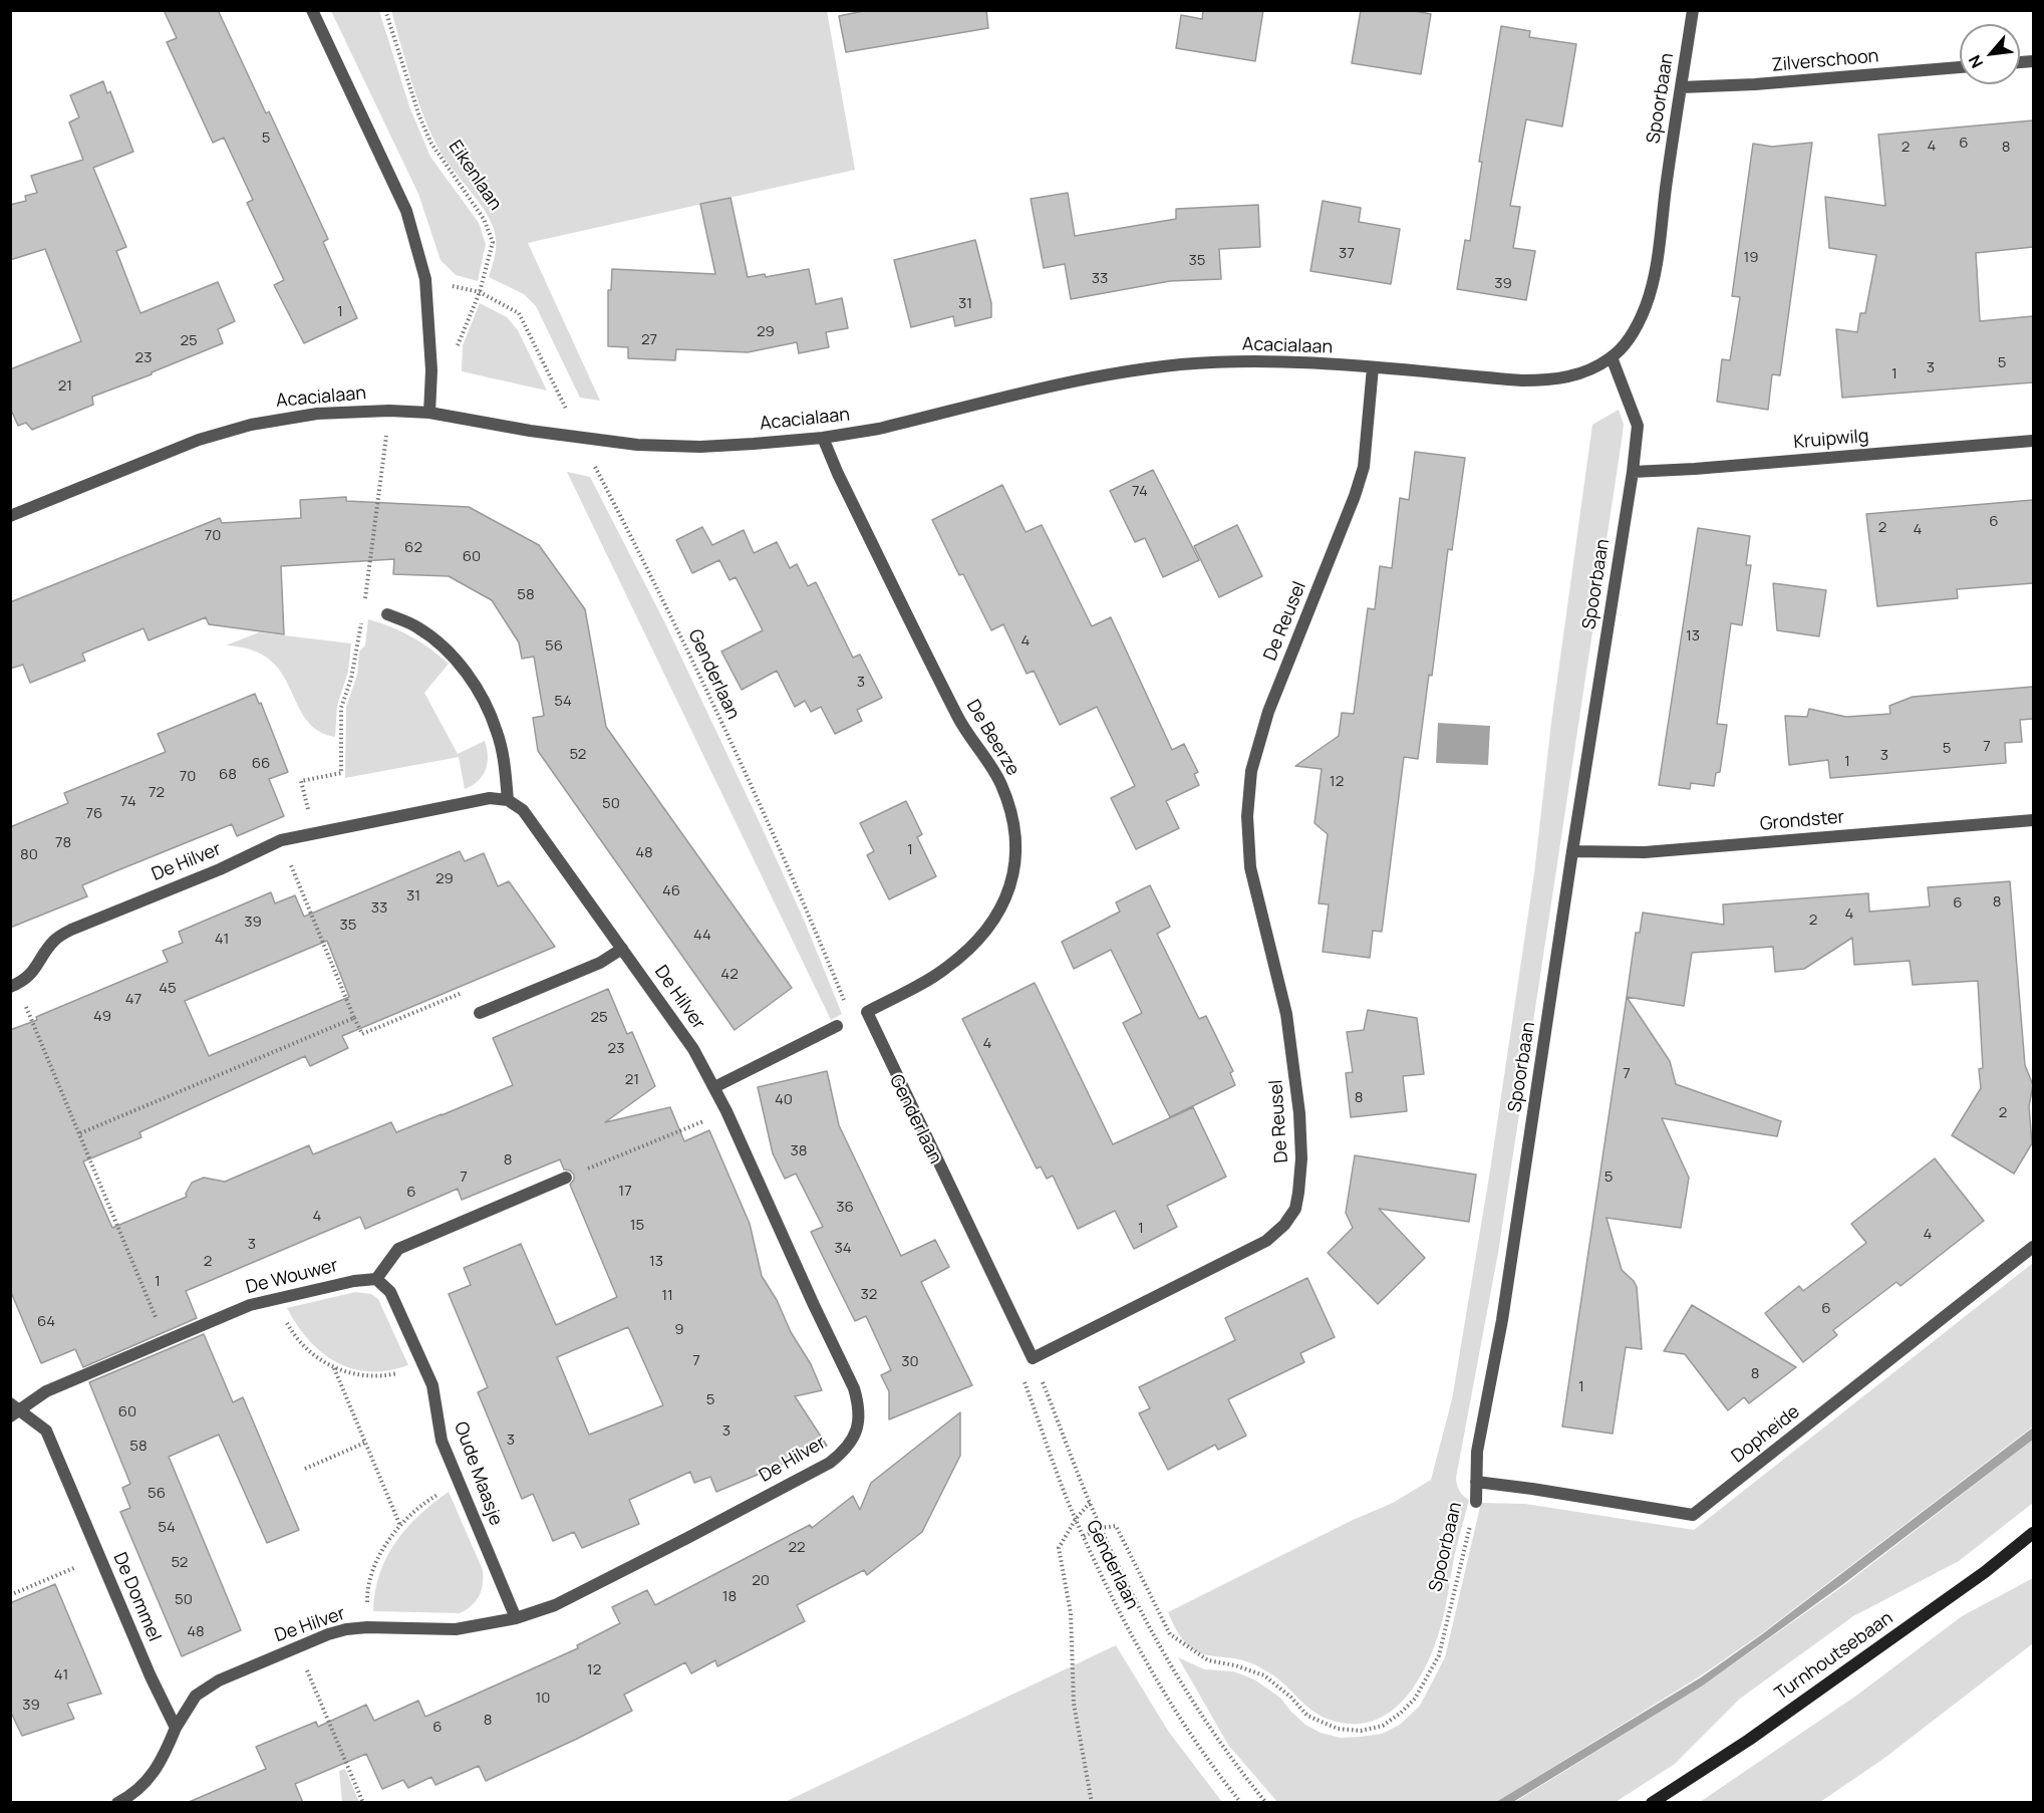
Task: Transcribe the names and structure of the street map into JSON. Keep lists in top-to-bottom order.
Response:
{
  "streets": {
    "main road": ["Turnhoutsebaan"],
    "street": [
      "Zilverschoon",
      "Spoorbaan",
      "Acacialaan",
      "Kruipwilg",
      "De Reusel",
      "De Beerze",
      "Grondster",
      "De Hilver",
      "De Wouwer",
      "Dopheide",
      "Oude Maasje",
      "De Dommel"
    ],
    "path": ["Eikenlaan", "Genderlaan"]
  },
  "crossings": [
    ["Zilverschoon", "Spoorbaan"],
    ["Spoorbaan", "Acacialaan"],
    ["Spoorbaan", "Kruipwilg"],
    ["Spoorbaan", "Grondster"],
    ["Spoorbaan", "Dopheide"],
    ["Acacialaan", "De Reusel"],
    ["Acacialaan", "Genderlaan"],
    ["Acacialaan", "De Beerze"],
    ["De Reusel", "De Beerze"],
    ["De Hilver", "Oude Maasje"],
    ["De Hilver", "De Dommel"],
    ["De Wouwer", "Oude Maasje"],
    ["De Wouwer", "De Dommel"]
  ],
  "house_numbers": [
    "5",
    "6",
    "4",
    "2",
    "8",
    "37",
    "19",
    "35",
    "33",
    "39",
    "31",
    "1",
    "29",
    "27",
    "25",
    "23",
    "5",
    "3",
    "1",
    "21",
    "74",
    "6",
    "2",
    "4",
    "70",
    "62",
    "60",
    "58",
    "13",
    "4",
    "56",
    "3",
    "54",
    "7",
    "5",
    "52",
    "3",
    "1",
    "66",
    "68",
    "70",
    "12",
    "72",
    "74",
    "50",
    "76",
    "78",
    "1",
    "48",
    "80",
    "29",
    "46",
    "31",
    "8",
    "6",
    "33",
    "4",
    "2",
    "39",
    "35",
    "44",
    "41",
    "42",
    "45",
    "47",
    "49",
    "25",
    "4",
    "23",
    "7",
    "21",
    "8",
    "40",
    "2",
    "38",
    "8",
    "7",
    "5",
    "17",
    "6",
    "36",
    "4",
    "15",
    "1",
    "4",
    "3",
    "34",
    "2",
    "13",
    "1",
    "32",
    "11",
    "6",
    "64",
    "9",
    "7",
    "30",
    "8",
    "1",
    "5",
    "60",
    "3",
    "3",
    "58",
    "56",
    "54",
    "22",
    "52",
    "20",
    "18",
    "50",
    "48",
    "12",
    "41",
    "10",
    "39",
    "8",
    "6"
  ],
  "north": "bottom left"
}
